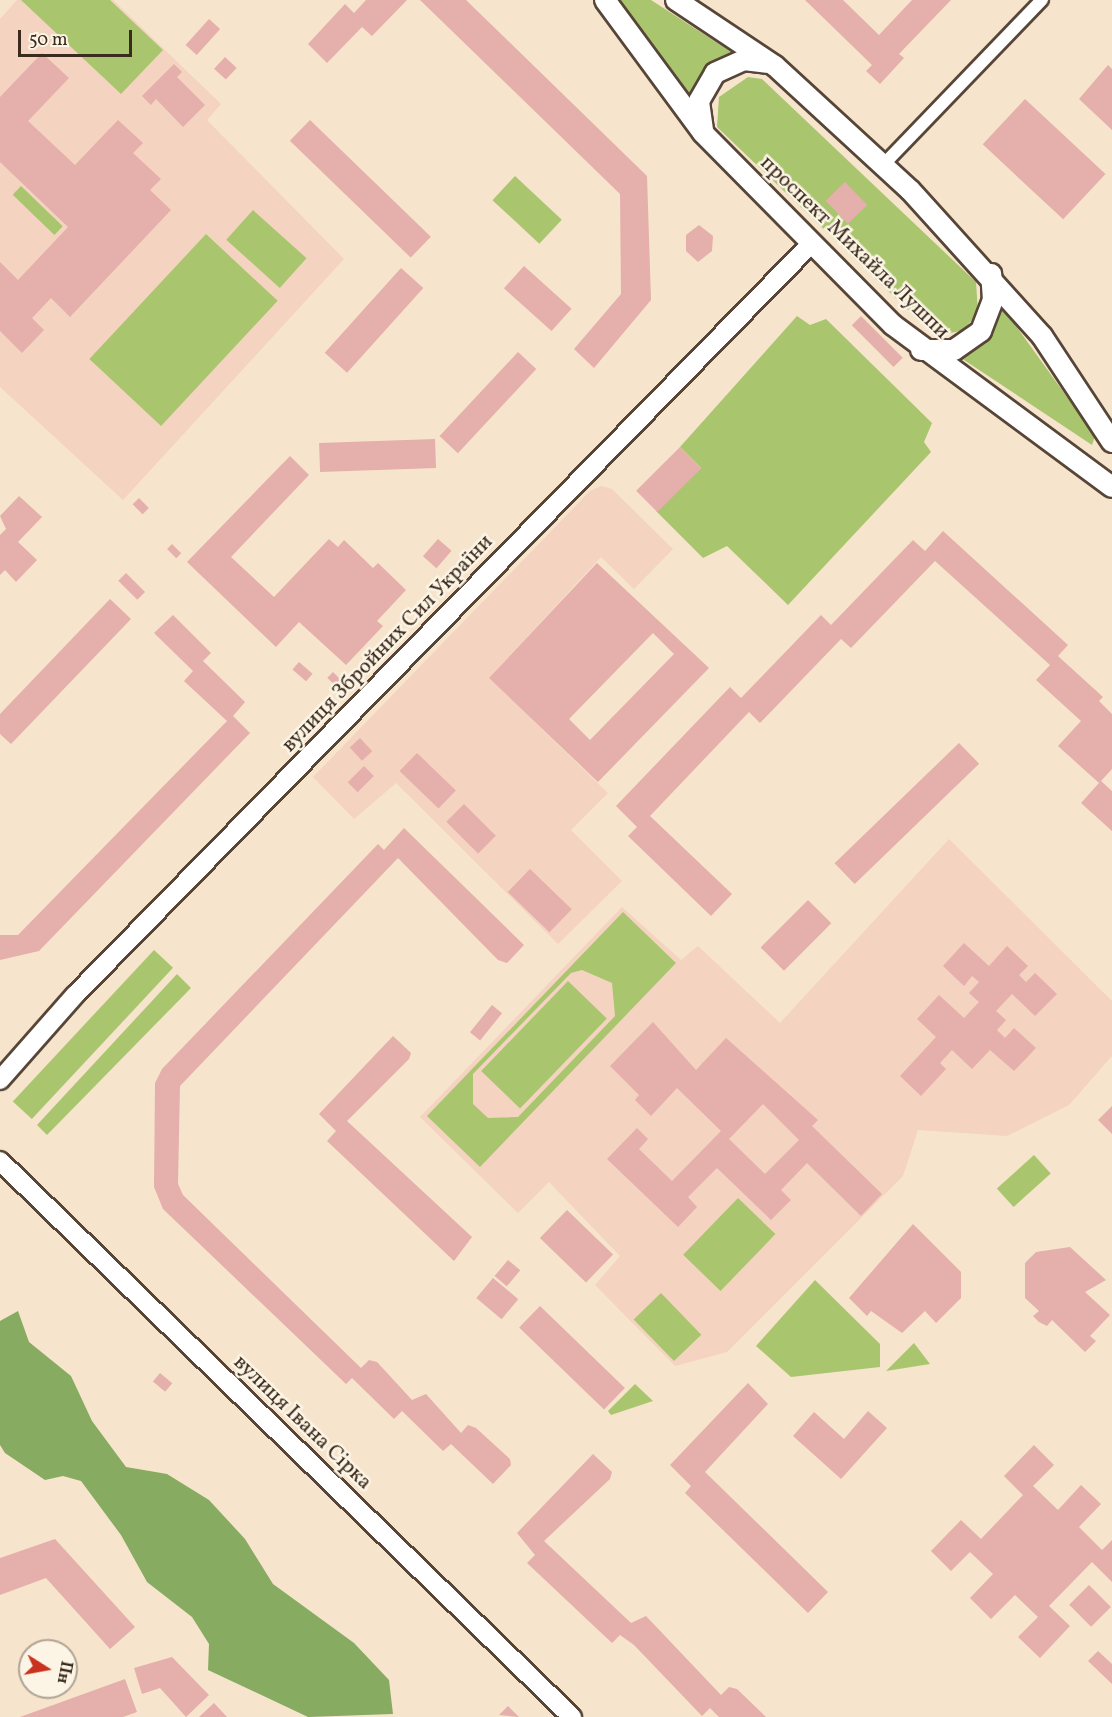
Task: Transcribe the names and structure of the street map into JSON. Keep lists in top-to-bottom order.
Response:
{
  "streets": {
    "main road": ["проспект Михайла Лушпи"],
    "street": ["вулиця Збройних Сил України", "вулиця Івана Сірка"]
  },
  "crossings": [
    ["проспект Михайла Лушпи", "вулиця Збройних Сил України"]
  ],
  "scale_bar": "50 m",
  "north": "right"
}
